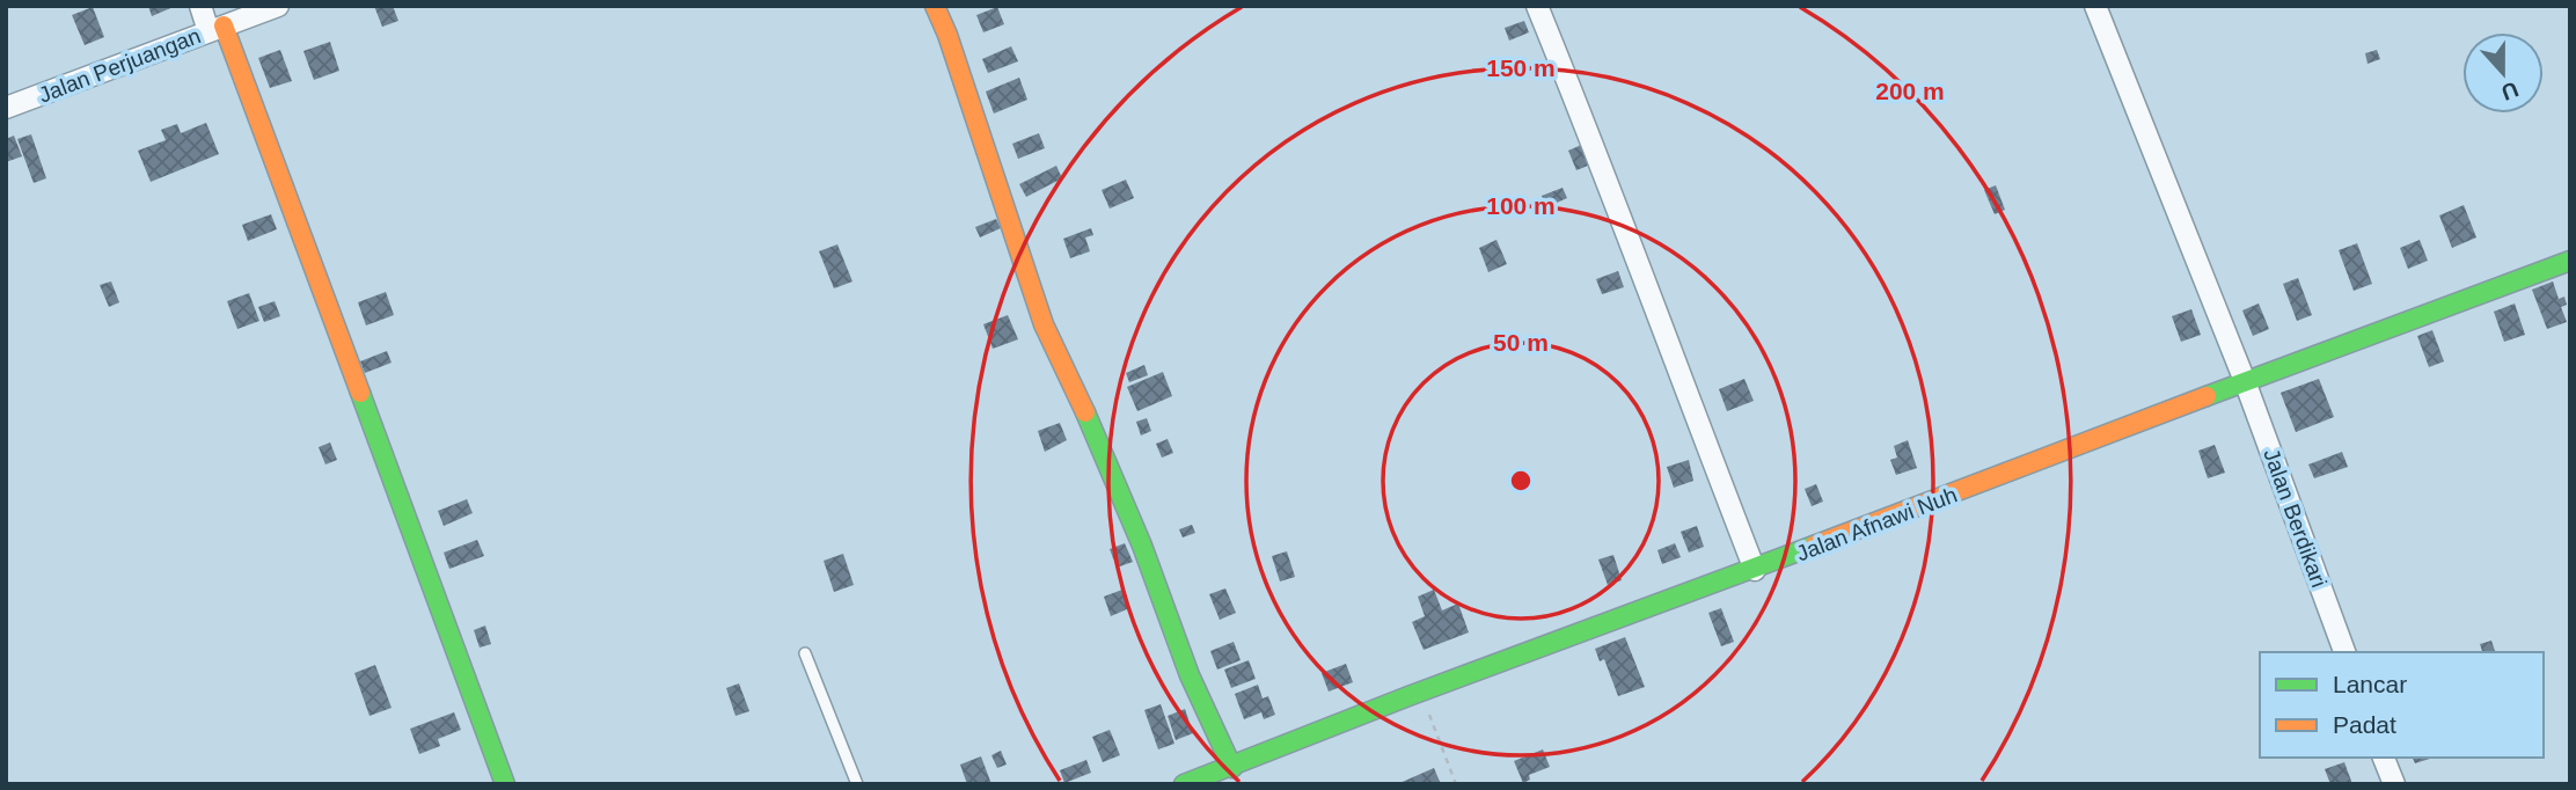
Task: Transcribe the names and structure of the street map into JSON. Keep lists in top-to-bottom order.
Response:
{
  "streets": {
    "street": ["Jalan Perjuangan", "Jalan Berdikari", "Jalan Afnawi Nuh"]
  },
  "crossings": [
    ["Jalan Berdikari", "Jalan Afnawi Nuh"]
  ],
  "legend": ["Lancar", "Padat"],
  "north": "bottom",
  "rings": [
    "150 m",
    "200 m",
    "100 m",
    "50 m"
  ]
}
